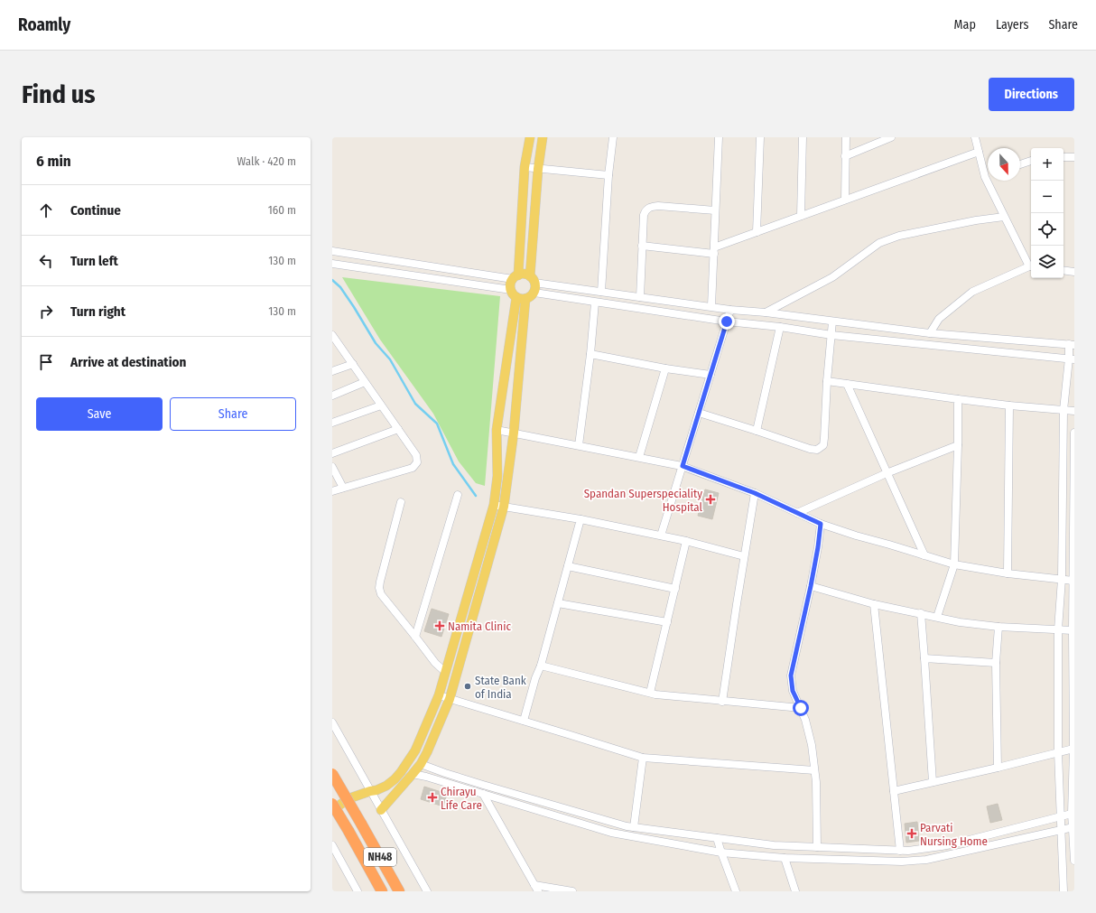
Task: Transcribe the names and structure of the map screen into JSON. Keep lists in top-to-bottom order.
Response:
{
  "streets": {
    "highway": ["NH48"]
  },
  "places": {
    "health": [
      "Spandan Superspeciality Hospital",
      "Namita Clinic",
      "Chirayu Life Care",
      "Parvati Nursing Home"
    ],
    "other": ["State Bank of India"]
  },
  "north": "bottom",
  "page": {
    "header": "Roamly",
    "nav": ["Map", "Layers", "Share"],
    "buttons": [
      "Directions",
      ["Save", "Share"]
    ],
    "title": "Find us",
    "heading": ["6 min", "Walk · 420 m"],
    "map_buttons": ["+", "−"],
    "list": [
      ["Continue", "160 m"],
      ["Turn left", "130 m"],
      ["Turn right", "130 m"],
      "Arrive at destination"
    ]
  }
}
